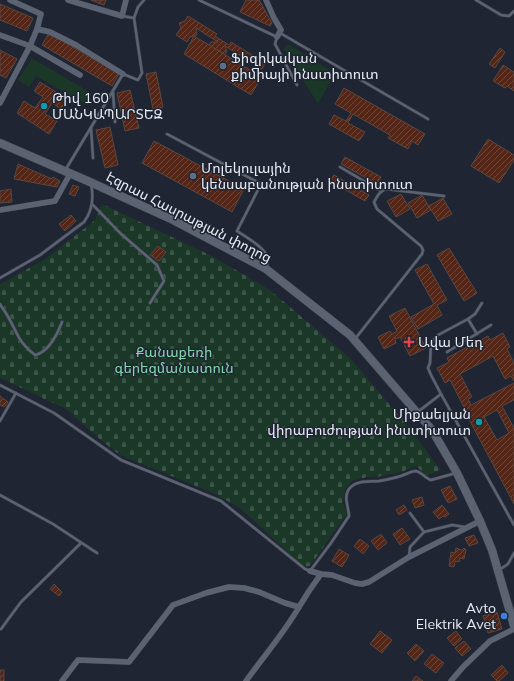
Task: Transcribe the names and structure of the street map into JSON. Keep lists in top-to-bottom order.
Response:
{
  "streets": {
    "street": ["Էզրաս Հասրաթյան փողոց"]
  },
  "parks": ["Քանաքեռի գերեզմանատուն"],
  "places": {
    "other": [
      "Ֆիզիկական քիմիայի ինստիտուտ",
      "Թիվ 160 ՄԱՆԿԱՊԱՐՏԵԶ",
      "Մոլեկուլային կենսաբանության ինստիտուտ",
      "Միքաելյան վիրաբուժության ինստիտուտ",
      "Avto Elektrik Avet"
    ],
    "health": ["Ավա Մեդ"]
  }
}
